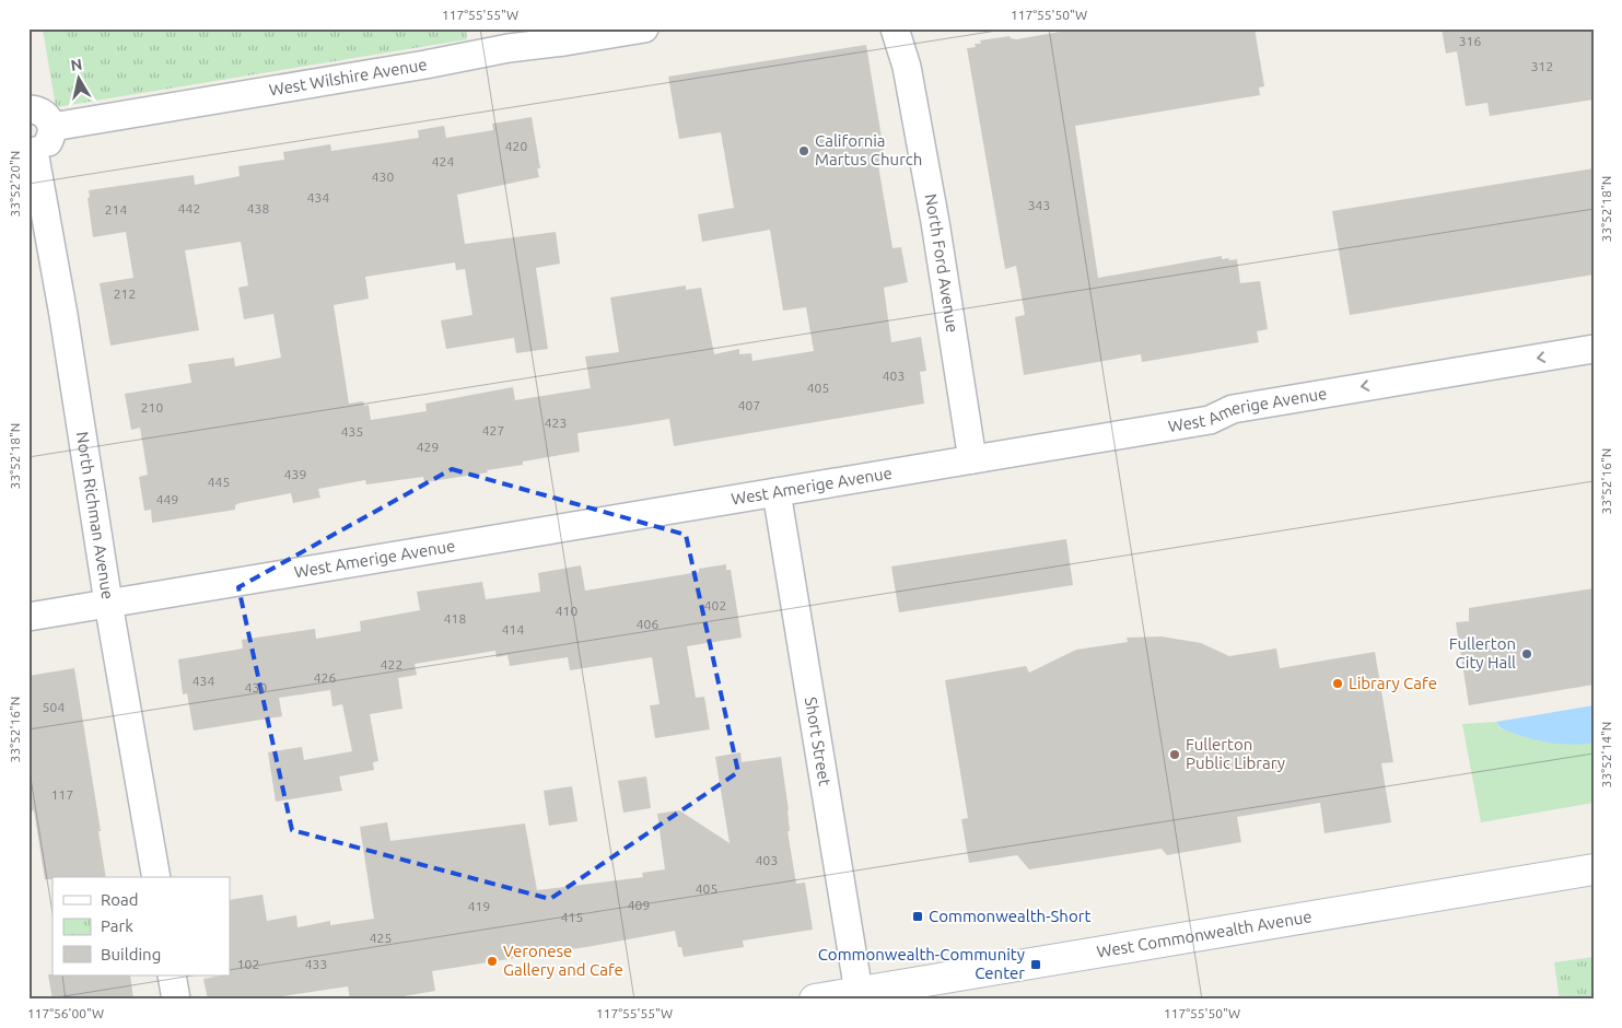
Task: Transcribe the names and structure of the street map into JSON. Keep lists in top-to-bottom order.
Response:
{
  "streets": {
    "main road": ["West Commonwealth Avenue"],
    "street": [
      "West Wilshire Avenue",
      "North Ford Avenue",
      "West Amerige Avenue",
      "North Richman Avenue",
      "Short Street"
    ]
  },
  "crossings": [
    ["North Ford Avenue", "West Amerige Avenue"],
    ["West Amerige Avenue", "North Richman Avenue"],
    ["West Amerige Avenue", "Short Street"],
    ["Short Street", "West Commonwealth Avenue"]
  ],
  "one_way": ["West Amerige Avenue"],
  "places": {
    "other": [
      "California Martus Church",
      "Fullerton City Hall",
      "Library Cafe",
      "Fullerton Public Library",
      "Veronese Gallery and Cafe"
    ],
    "transit": ["Commonwealth-Short", "Commonwealth-Community Center"]
  },
  "house_numbers": [
    "316",
    "312",
    "420",
    "424",
    "430",
    "434",
    "343",
    "442",
    "438",
    "214",
    "212",
    "403",
    "405",
    "407",
    "210",
    "423",
    "427",
    "435",
    "429",
    "439",
    "445",
    "449",
    "402",
    "410",
    "418",
    "406",
    "414",
    "422",
    "426",
    "434",
    "430",
    "504",
    "117",
    "403",
    "405",
    "409",
    "419",
    "415",
    "425",
    "102",
    "433"
  ],
  "legend": ["Road", "Park", "Building"],
  "north": "top",
  "coordinates": [
    "117°55'55\"W",
    "117°55'50\"W",
    "33°52'20\"N",
    "33°52'18\"N",
    "33°52'16\"N",
    "33°52'14\"N",
    "117°56'00\"W"
  ]
}
